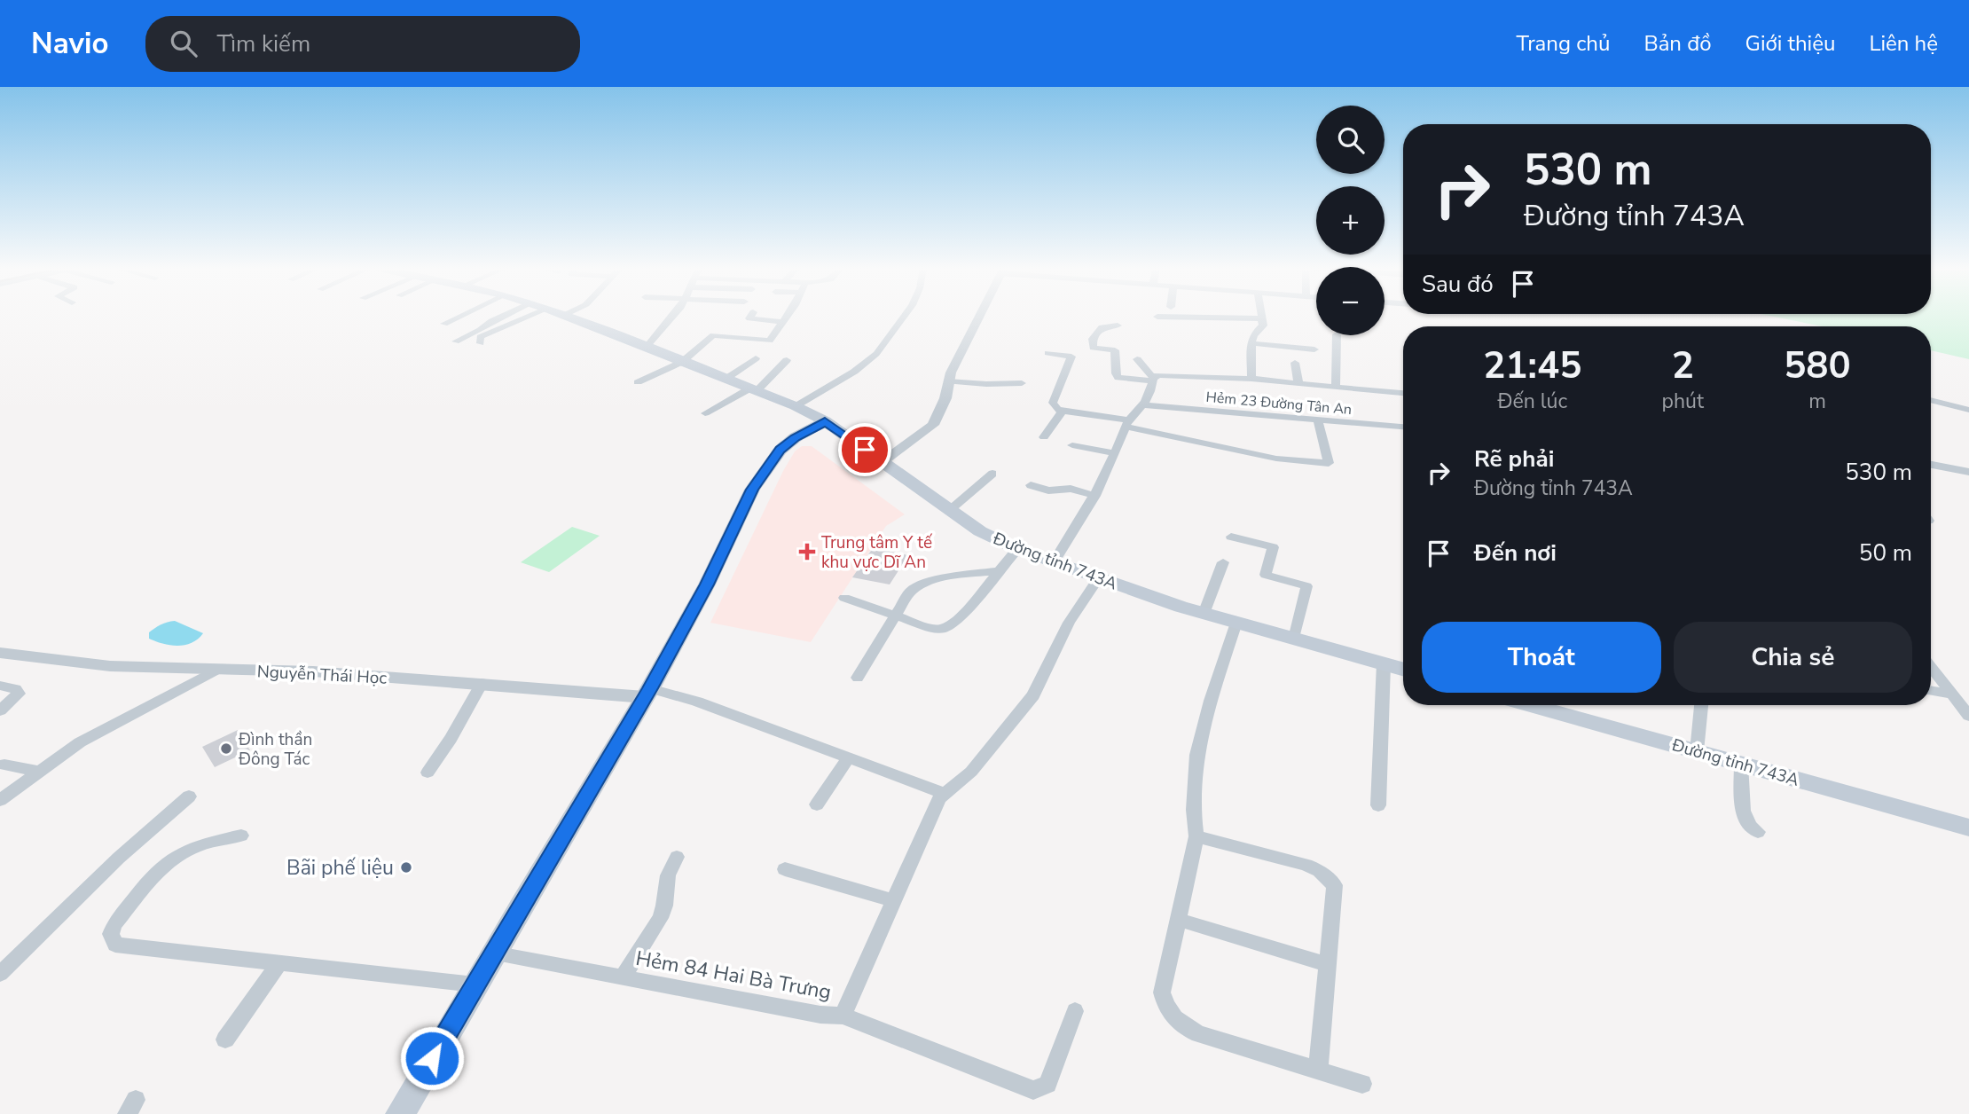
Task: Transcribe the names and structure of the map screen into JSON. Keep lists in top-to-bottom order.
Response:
{
  "streets": {
    "main road": ["Đường tỉnh 743A"],
    "street": ["Hẻm 23 Đường Tân An", "Nguyễn Thái Học", "Hẻm 84 Hai Bà Trưng"]
  },
  "places": {
    "health": ["Trung tâm Y tế khu vực Dĩ An"],
    "other": ["Đình thần Đông Tác", "Bãi phế liệu"]
  },
  "page": {
    "header": "Navio",
    "search": "Tìm kiếm",
    "nav": [
      "Trang chủ",
      "Bản đồ",
      "Giới thiệu",
      "Liên hệ"
    ],
    "map_buttons": ["+", "−"],
    "turn": ["530 m", "Đường tỉnh 743A"],
    "then": "Sau đó",
    "eta": [
      "21:45",
      "Đến lúc",
      "2",
      "phút",
      "580",
      "m"
    ],
    "list": [
      {
        "name": "Rẽ phải",
        "note": "Đường tỉnh 743A",
        "value": "530 m"
      },
      {
        "name": "Đến nơi",
        "value": "50 m"
      }
    ],
    "buttons": ["Thoát", "Chia sẻ"]
  }
}
